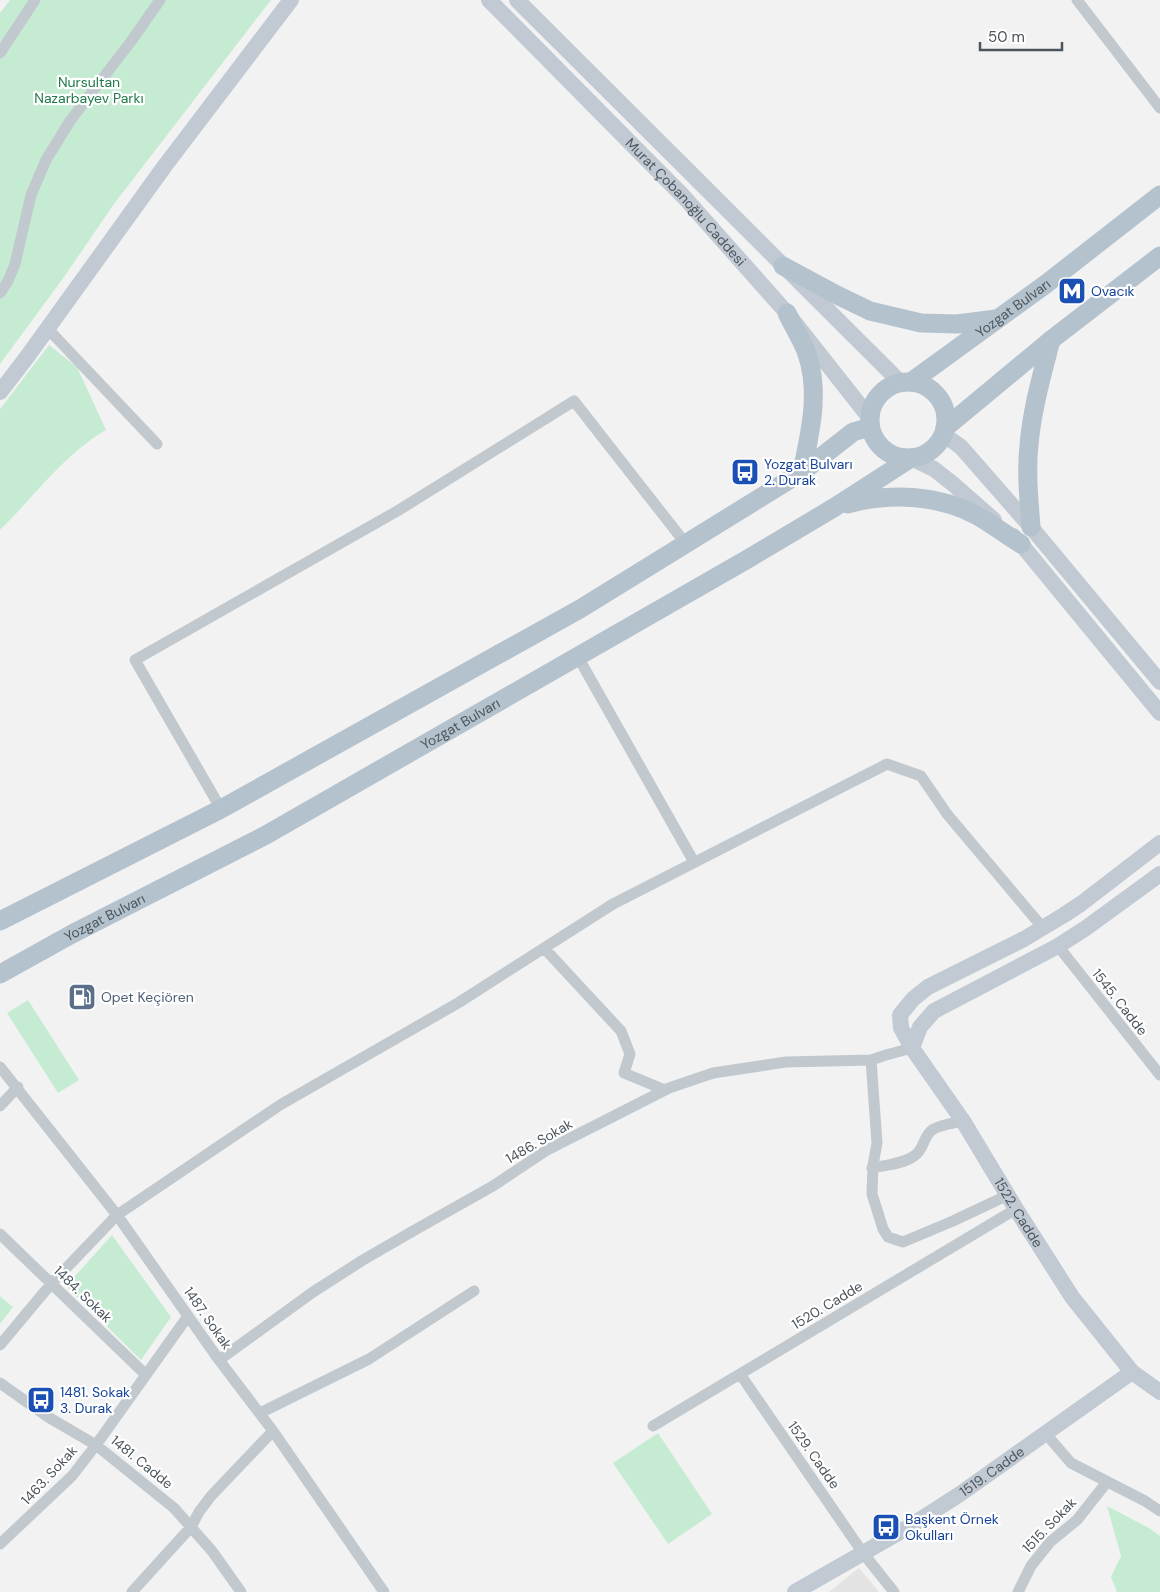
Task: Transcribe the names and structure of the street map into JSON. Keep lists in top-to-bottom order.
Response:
{
  "streets": {
    "main road": [
      "Murat Çobanoğlu Caddesi",
      "Yozgat Bulvarı",
      "1522. Cadde",
      "1519. Cadde"
    ],
    "street": [
      "1545. Cadde",
      "1486. Sokak",
      "1484. Sokak",
      "1520. Cadde",
      "1487. Sokak",
      "1529. Cadde",
      "1481. Cadde",
      "1463. Sokak",
      "1515. Sokak"
    ]
  },
  "crossings": [
    ["Murat Çobanoğlu Caddesi", "Yozgat Bulvarı"],
    ["1486. Sokak", "1522. Cadde"],
    ["1486. Sokak", "1487. Sokak"],
    ["1522. Cadde", "1520. Cadde"],
    ["1522. Cadde", "1519. Cadde"],
    ["1520. Cadde", "1529. Cadde"],
    ["1529. Cadde", "1519. Cadde"],
    ["1481. Cadde", "1463. Sokak"]
  ],
  "parks": ["Nursultan Nazarbayev Parkı"],
  "places": {
    "metro station": ["Ovacık"],
    "bus stop": ["Yozgat Bulvarı 2. Durak", "1481. Sokak 3. Durak", "Başkent Örnek Okulları"],
    "fuel station": ["Opet Keçiören"]
  },
  "scale_bar": "50 m"
}
